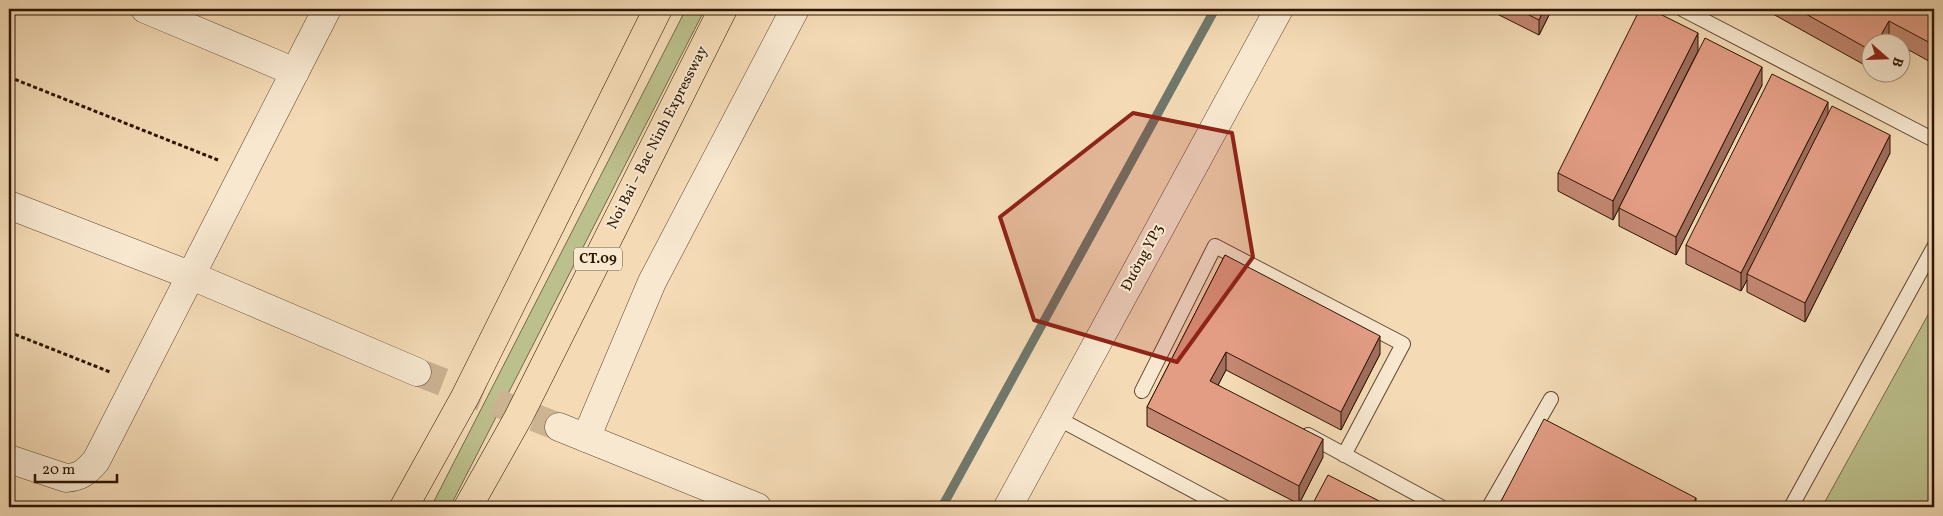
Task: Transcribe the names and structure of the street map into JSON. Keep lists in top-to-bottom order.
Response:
{
  "streets": {
    "highway": ["Noi Bai – Bac Ninh Expressway", "CT.09"],
    "street": ["Đường YP3"]
  },
  "scale_bar": "20 m",
  "north": "right"
}
